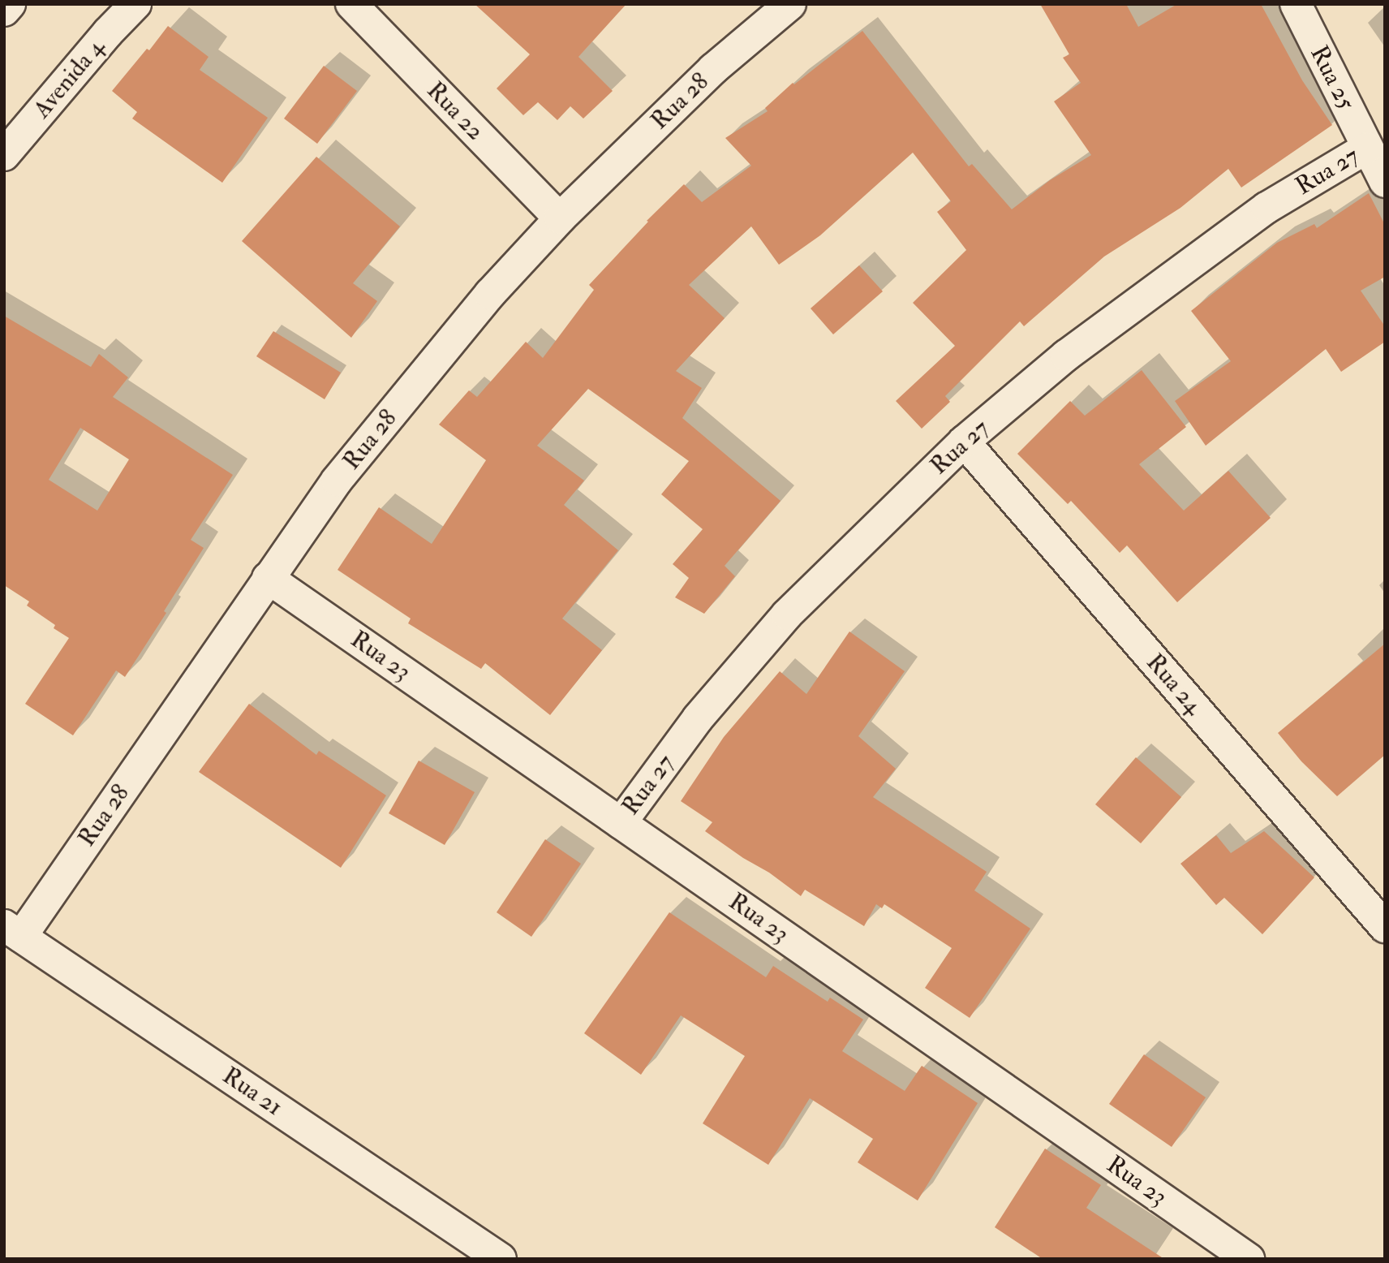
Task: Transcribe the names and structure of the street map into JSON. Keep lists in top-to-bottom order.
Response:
{
  "streets": {
    "street": [
      "Rua 25",
      "Avenida 4",
      "Rua 28",
      "Rua 22",
      "Rua 27",
      "Rua 23",
      "Rua 24",
      "Rua 21"
    ]
  },
  "crossings": [
    ["Rua 25", "Rua 27"],
    ["Rua 28", "Rua 22"],
    ["Rua 28", "Rua 23"],
    ["Rua 28", "Rua 21"],
    ["Rua 27", "Rua 23"],
    ["Rua 27", "Rua 24"]
  ]
}
